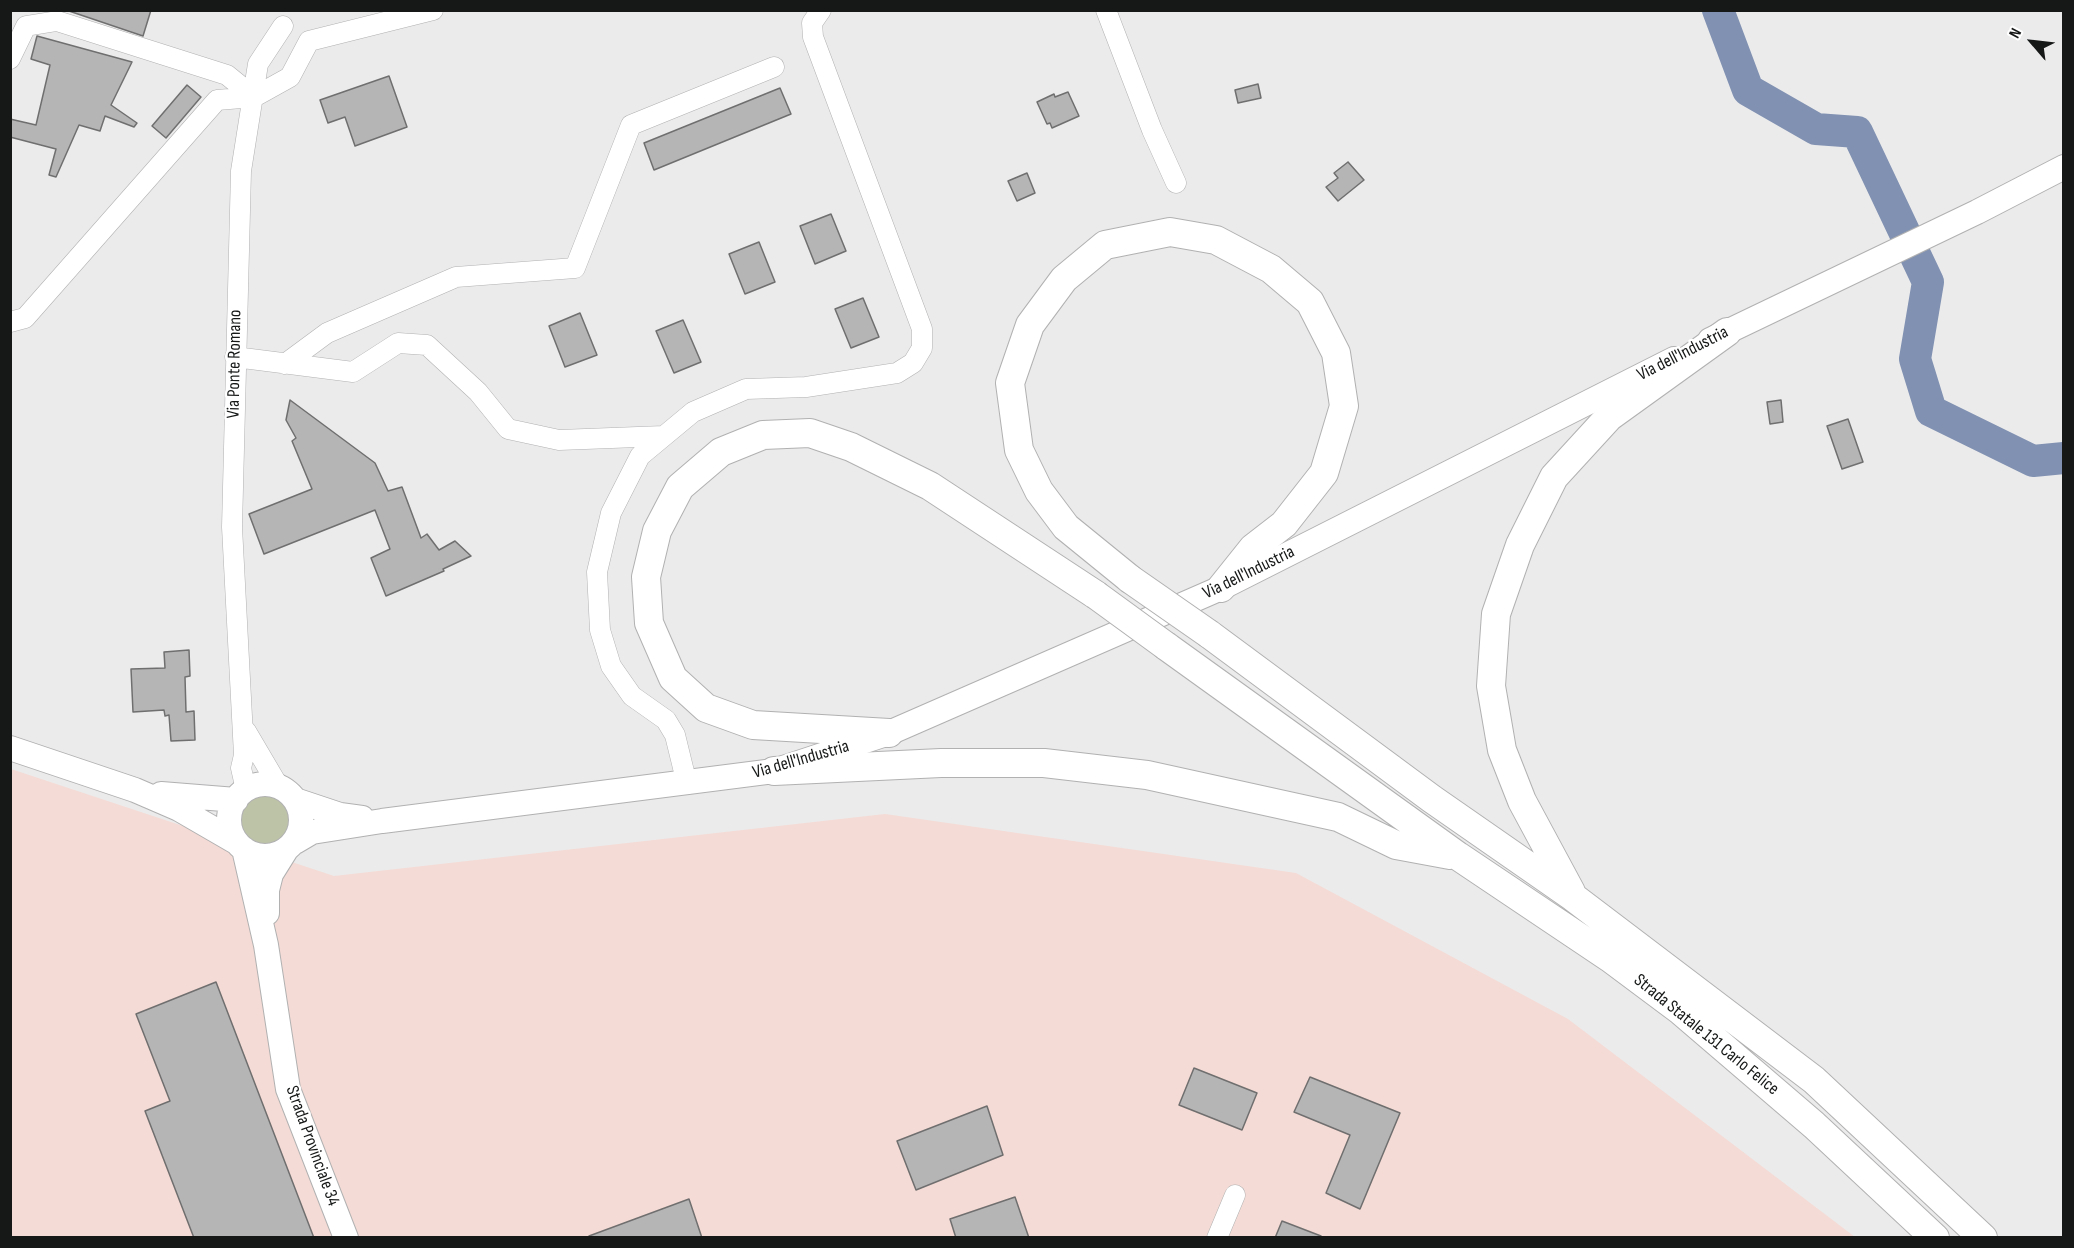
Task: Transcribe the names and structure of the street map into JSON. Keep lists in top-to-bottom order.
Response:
{
  "streets": {
    "highway": ["Strada Statale 131 Carlo Felice"],
    "main road": ["Via dell'Industria", "Strada Provinciale 34"],
    "street": ["Via Ponte Romano"]
  },
  "crossings": [
    ["Via dell'Industria", "Via Ponte Romano"],
    ["Via dell'Industria", "Strada Statale 131 Carlo Felice"]
  ],
  "north": "top left"
}
